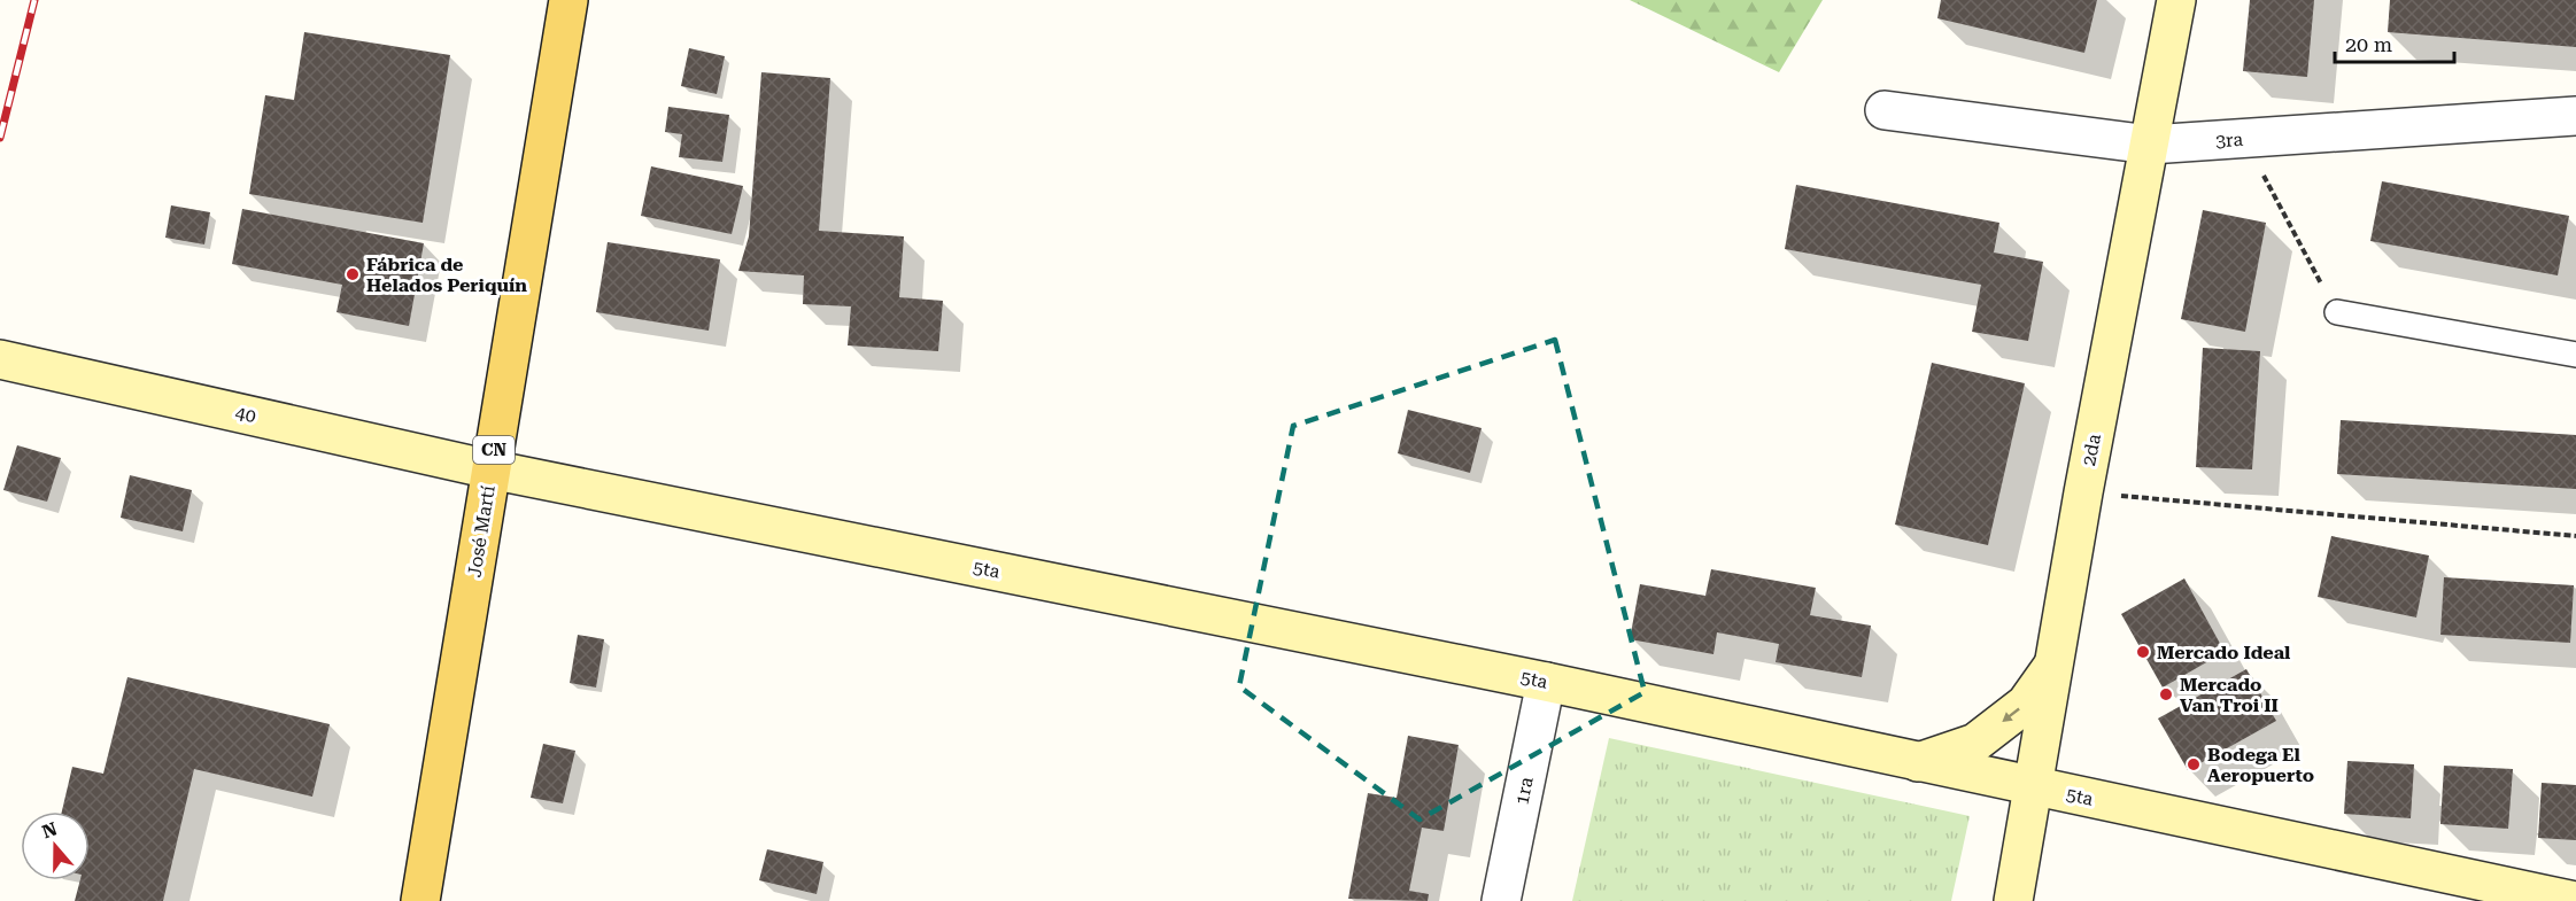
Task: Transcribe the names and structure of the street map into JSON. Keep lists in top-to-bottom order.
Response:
{
  "streets": {
    "main road": ["CN", "José Martí"],
    "street": [
      "3ra",
      "40",
      "2da",
      "5ta",
      "1ra"
    ]
  },
  "crossings": [
    ["3ra", "2da"],
    ["40", "José Martí"],
    ["40", "5ta"],
    ["2da", "5ta"],
    ["José Martí", "5ta"],
    ["5ta", "1ra"]
  ],
  "places": [
    "Fábrica de Helados Periquín",
    "Mercado Ideal",
    "Mercado Van Troi II",
    "Bodega El Aeropuerto"
  ],
  "scale_bar": "20 m",
  "north": "top"
}
